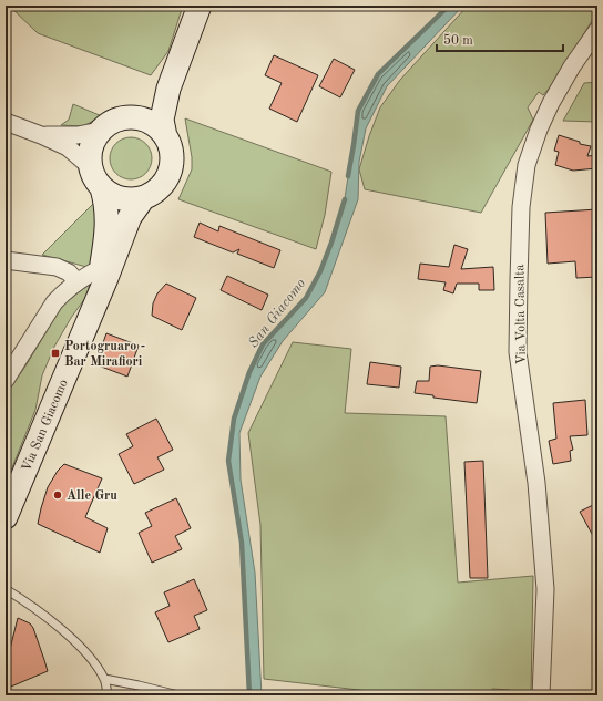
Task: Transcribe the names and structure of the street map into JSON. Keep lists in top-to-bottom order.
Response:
{
  "streets": {
    "street": ["Via Volta Casalta", "Via San Giacomo"]
  },
  "water": ["San Giacomo"],
  "places": {
    "transit": ["Portogruaro - Bar Mirafiori"],
    "other": ["Alle Gru"]
  },
  "scale_bar": "50 m"
}
